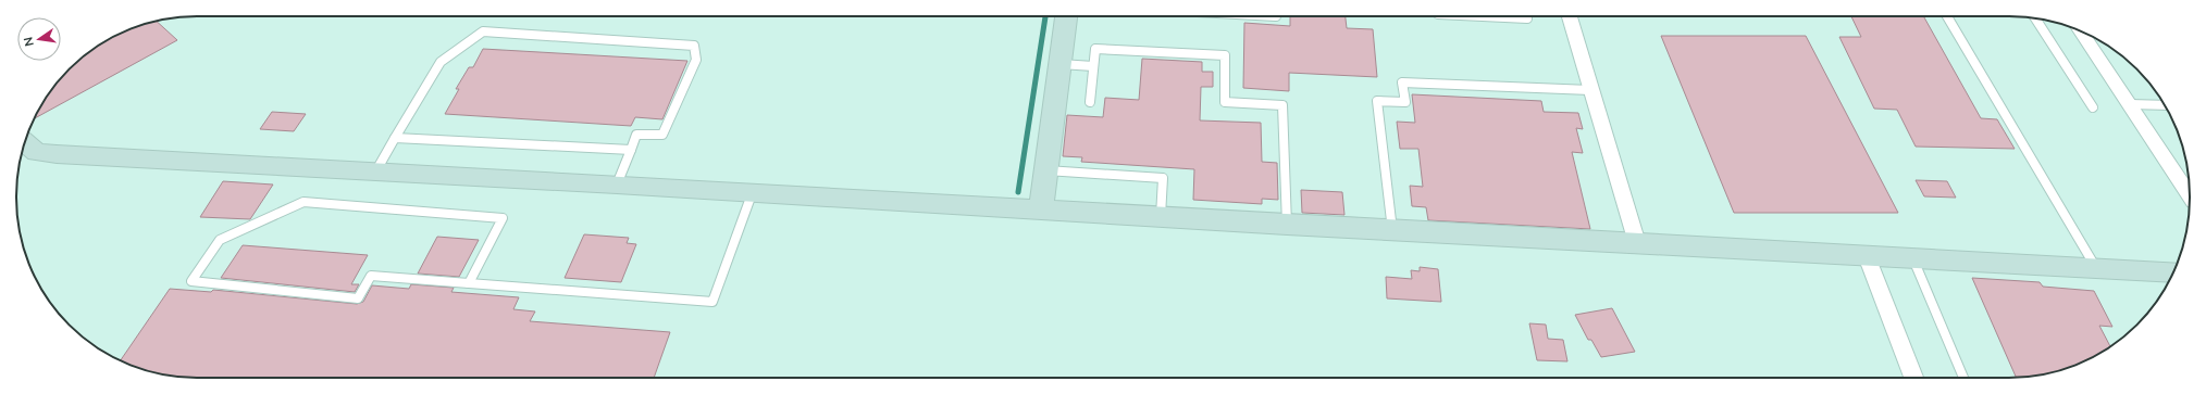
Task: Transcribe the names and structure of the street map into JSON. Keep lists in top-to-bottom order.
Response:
{
  "north": "left"
}
